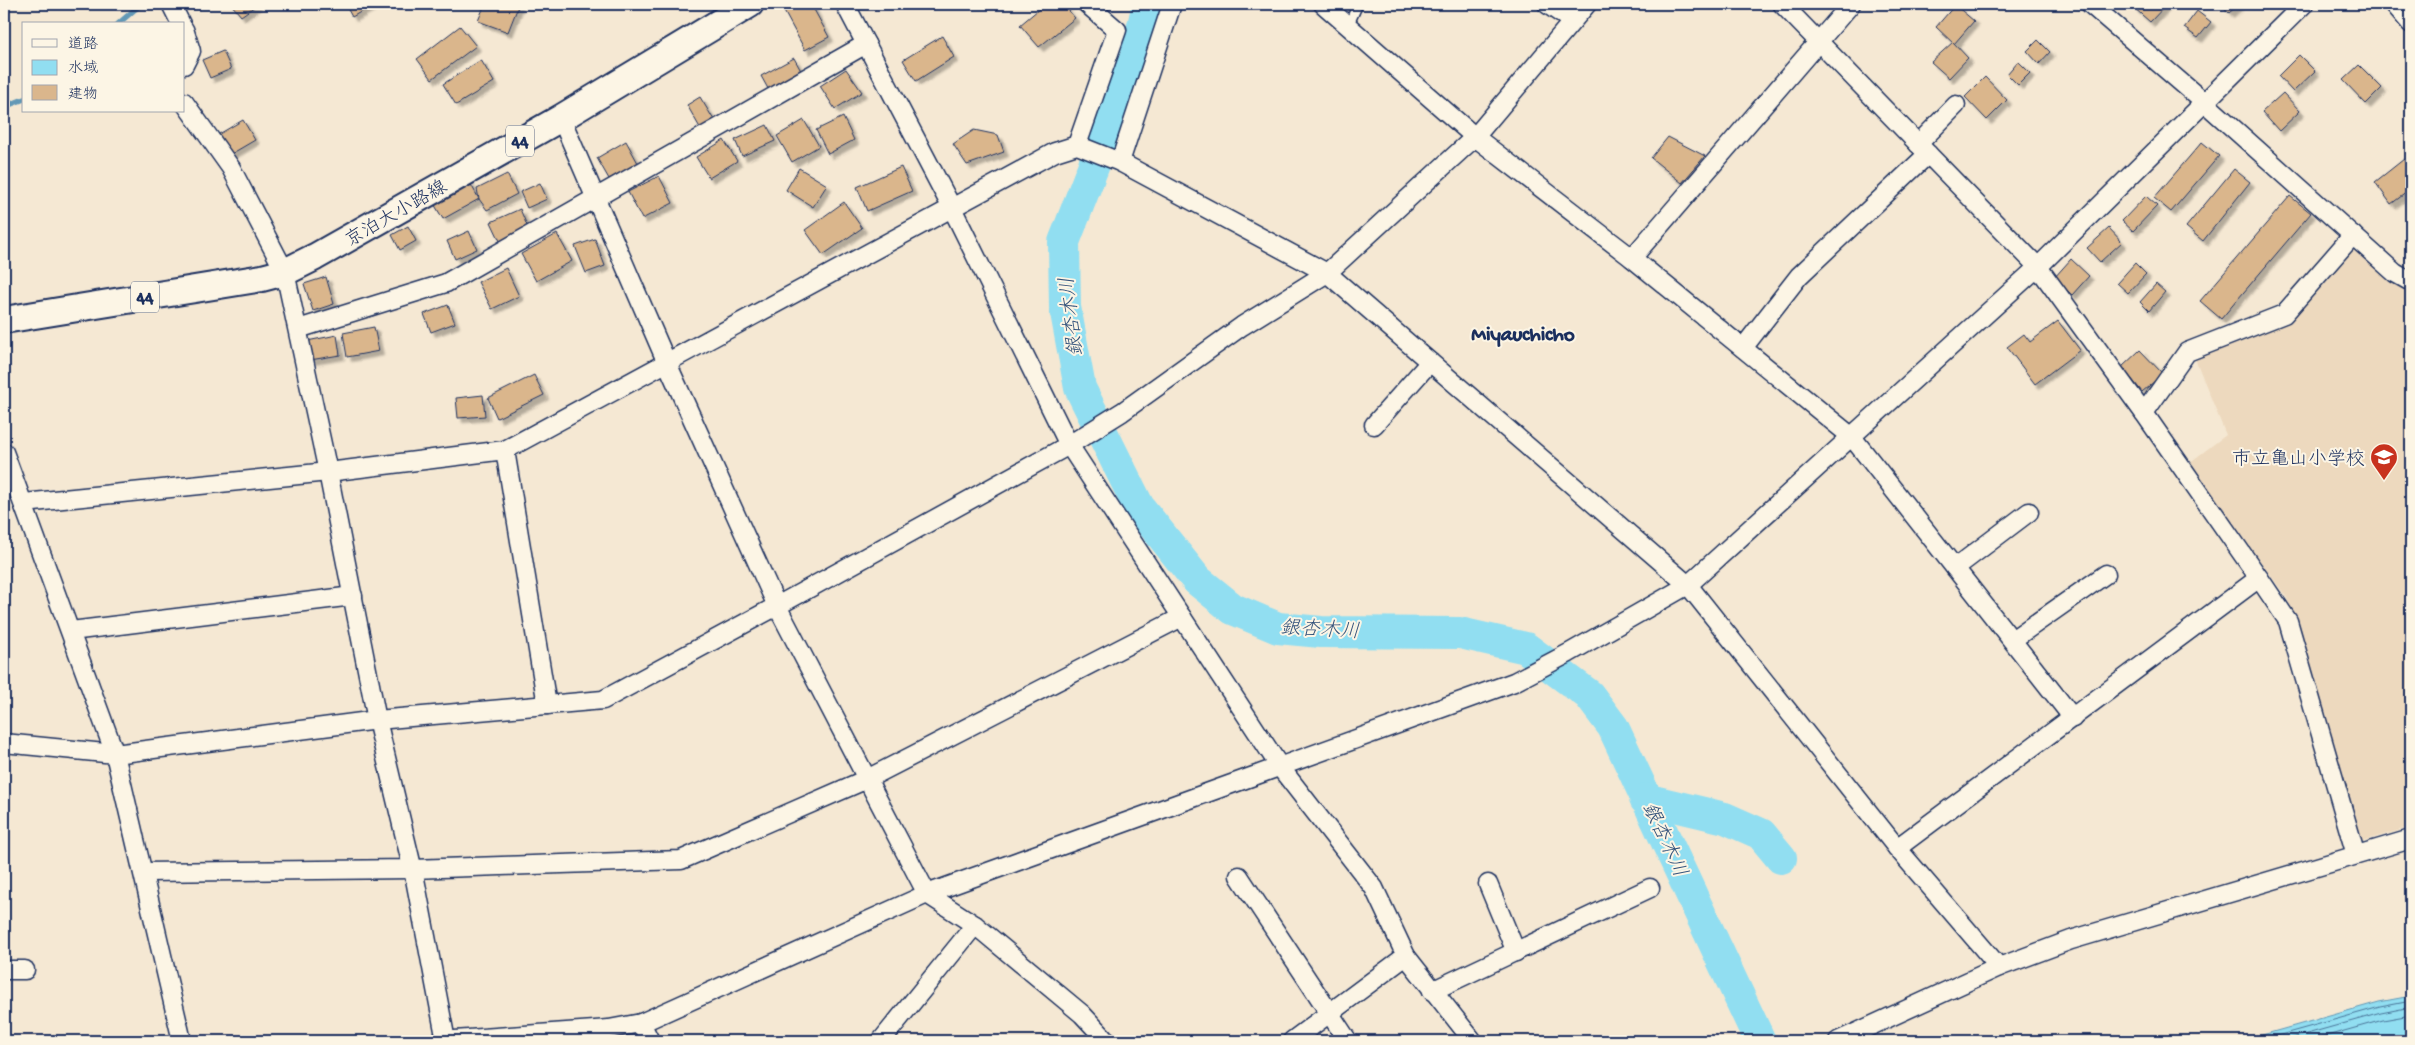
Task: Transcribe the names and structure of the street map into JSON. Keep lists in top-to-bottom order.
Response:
{
  "streets": {
    "main road": ["44", "京泊大小路線"]
  },
  "districts": ["Miyauchicho"],
  "water": ["銀杏木川"],
  "places": {
    "school or university": ["市立亀山小学校"]
  },
  "legend": ["道路", "水域", "建物"]
}
